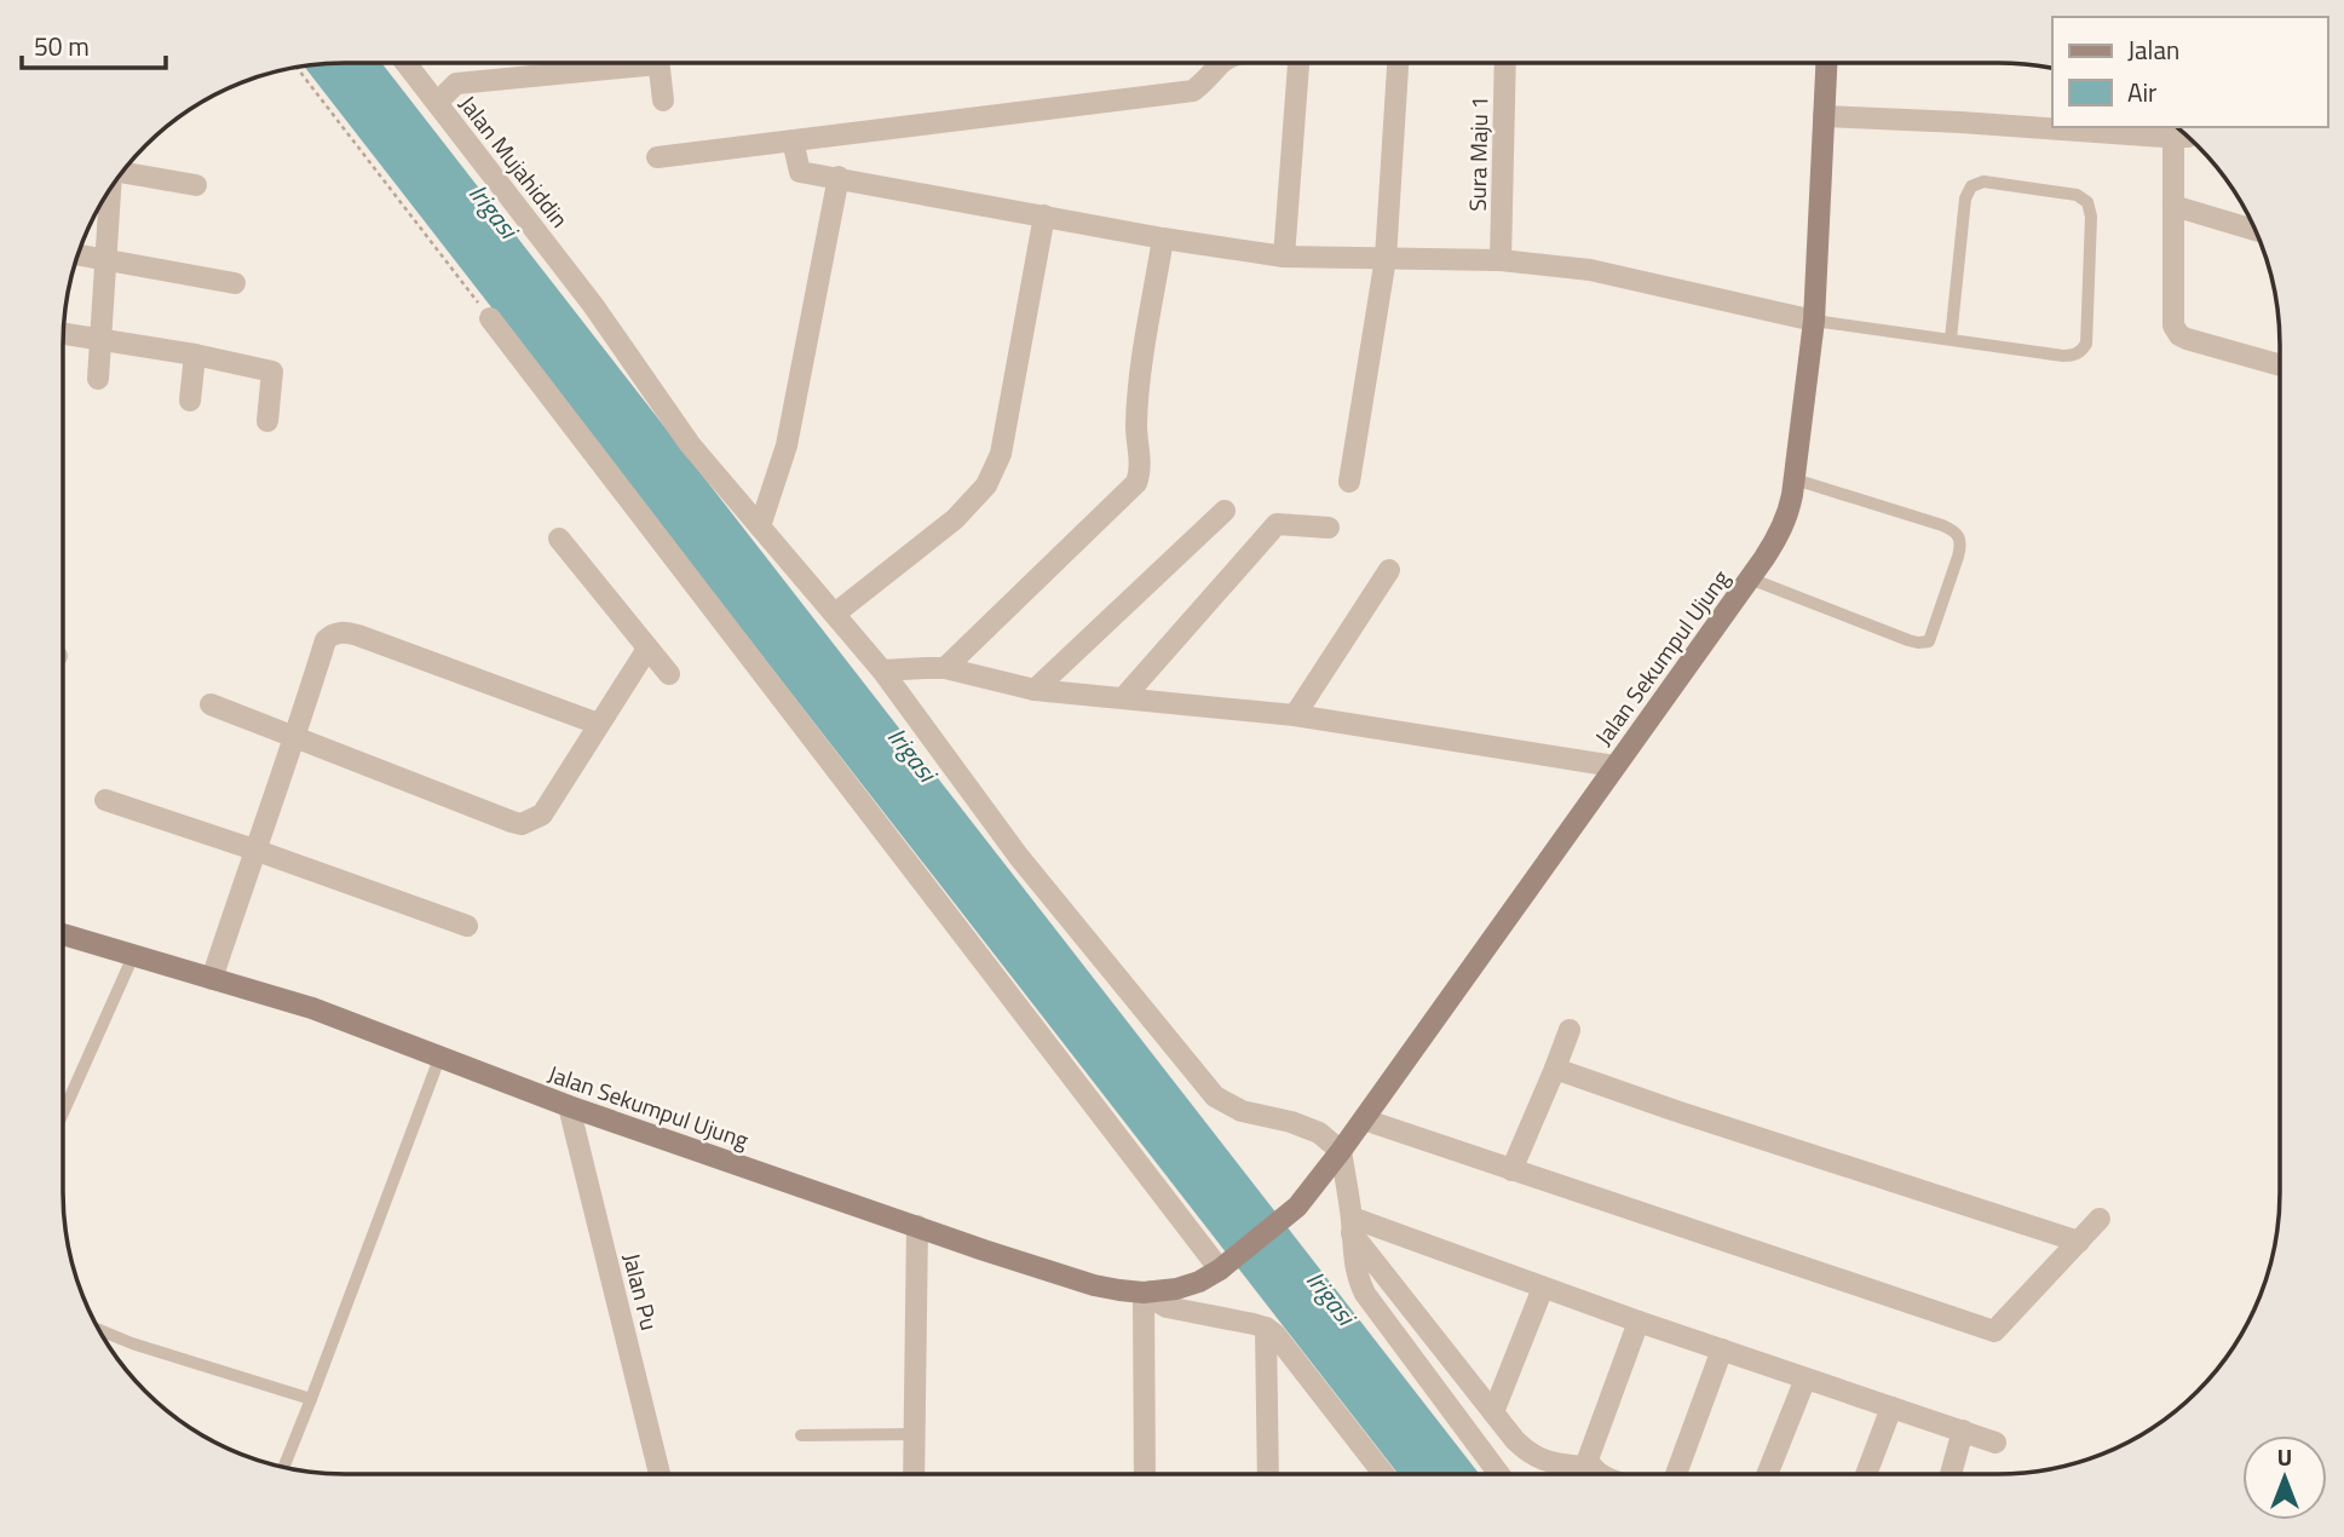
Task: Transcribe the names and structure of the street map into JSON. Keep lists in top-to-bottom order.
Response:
{
  "streets": {
    "main road": ["Jalan Sekumpul Ujung"],
    "street": ["Sura Maju 1", "Jalan Mujahiddin", "Jalan Pu"]
  },
  "crossings": [
    ["Jalan Mujahiddin", "Jalan Sekumpul Ujung"],
    ["Jalan Sekumpul Ujung", "Jalan Pu"]
  ],
  "water": ["Irigasi"],
  "legend": ["Jalan", "Air"],
  "scale_bar": "50 m",
  "north": "top"
}
